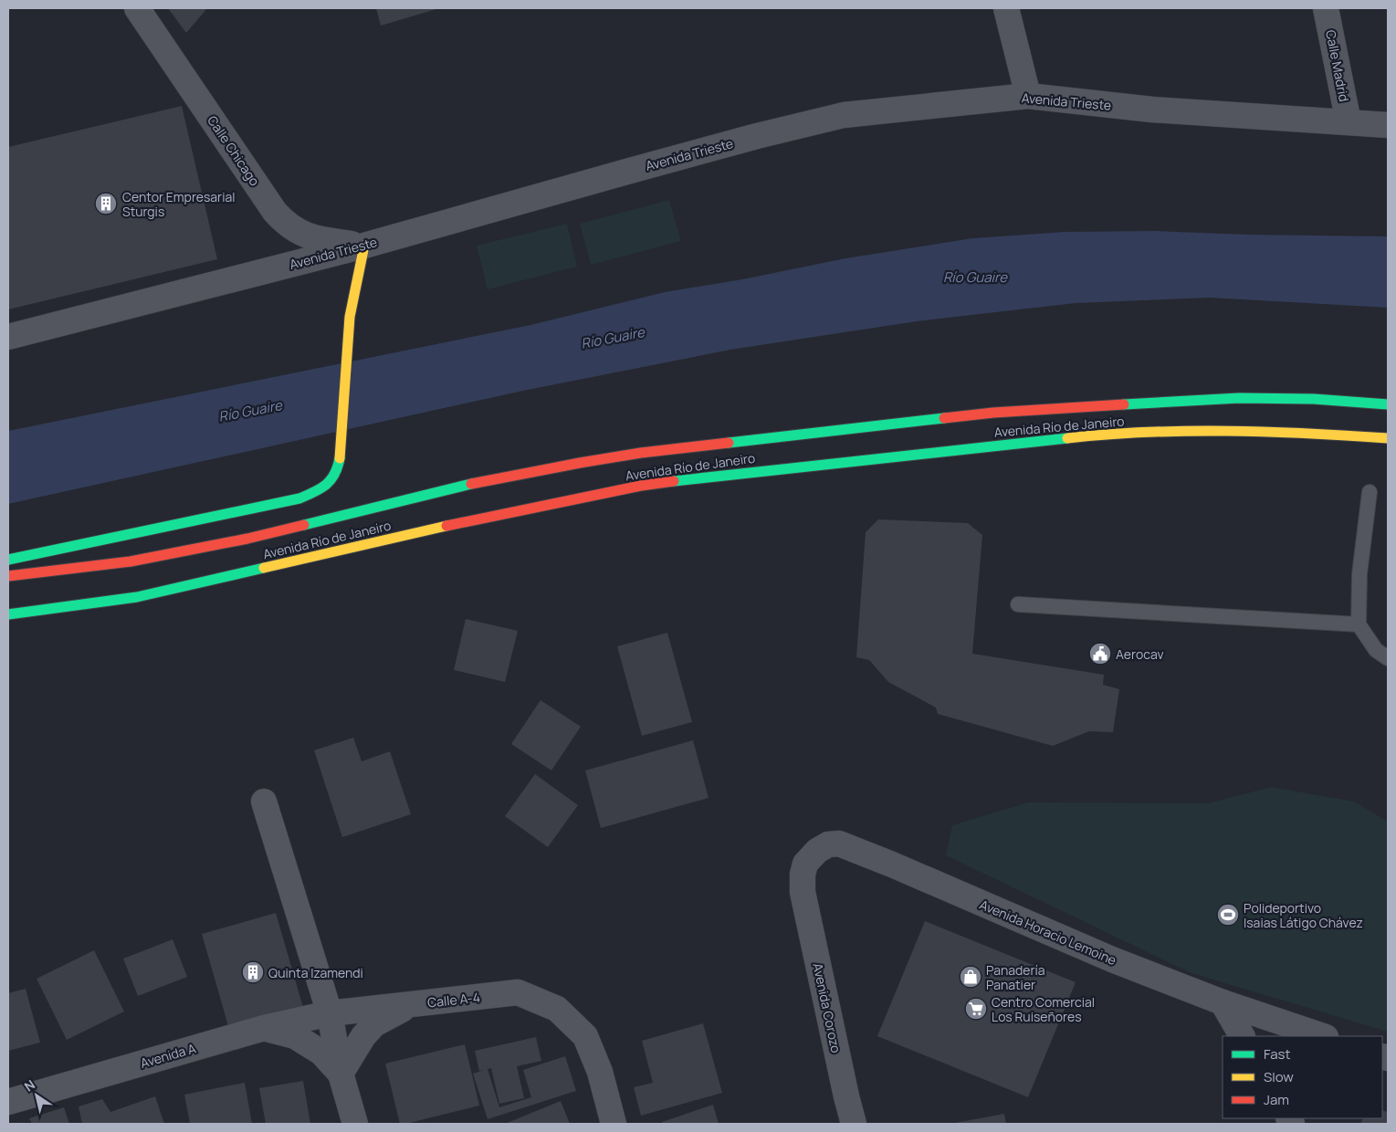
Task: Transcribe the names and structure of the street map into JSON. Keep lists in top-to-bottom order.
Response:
{
  "streets": {
    "street": [
      "Calle Madrid",
      "Avenida Trieste",
      "Calle Chicago",
      "Avenida Río de Janeiro",
      "Avenida Horacio Lemoine",
      "Calle A-4",
      "Avenida Corozo",
      "Avenida A"
    ]
  },
  "crossings": [
    ["Calle Madrid", "Avenida Trieste"],
    ["Avenida Trieste", "Calle Chicago"],
    ["Avenida Horacio Lemoine", "Avenida Corozo"],
    ["Calle A-4", "Avenida A"]
  ],
  "water": ["Río Guaire"],
  "places": {
    "building": ["Centor Empresarial Sturgis", "Quinta Izamendi"],
    "public building": ["Aerocav"],
    "sports": ["Polideportivo Isaias Látigo Chávez"],
    "shop": ["Panadería Panatier"],
    "supermarket": ["Centro Comercial Los Ruiseñores"]
  },
  "legend": ["Fast", "Slow", "Jam"],
  "north": "top left"
}
